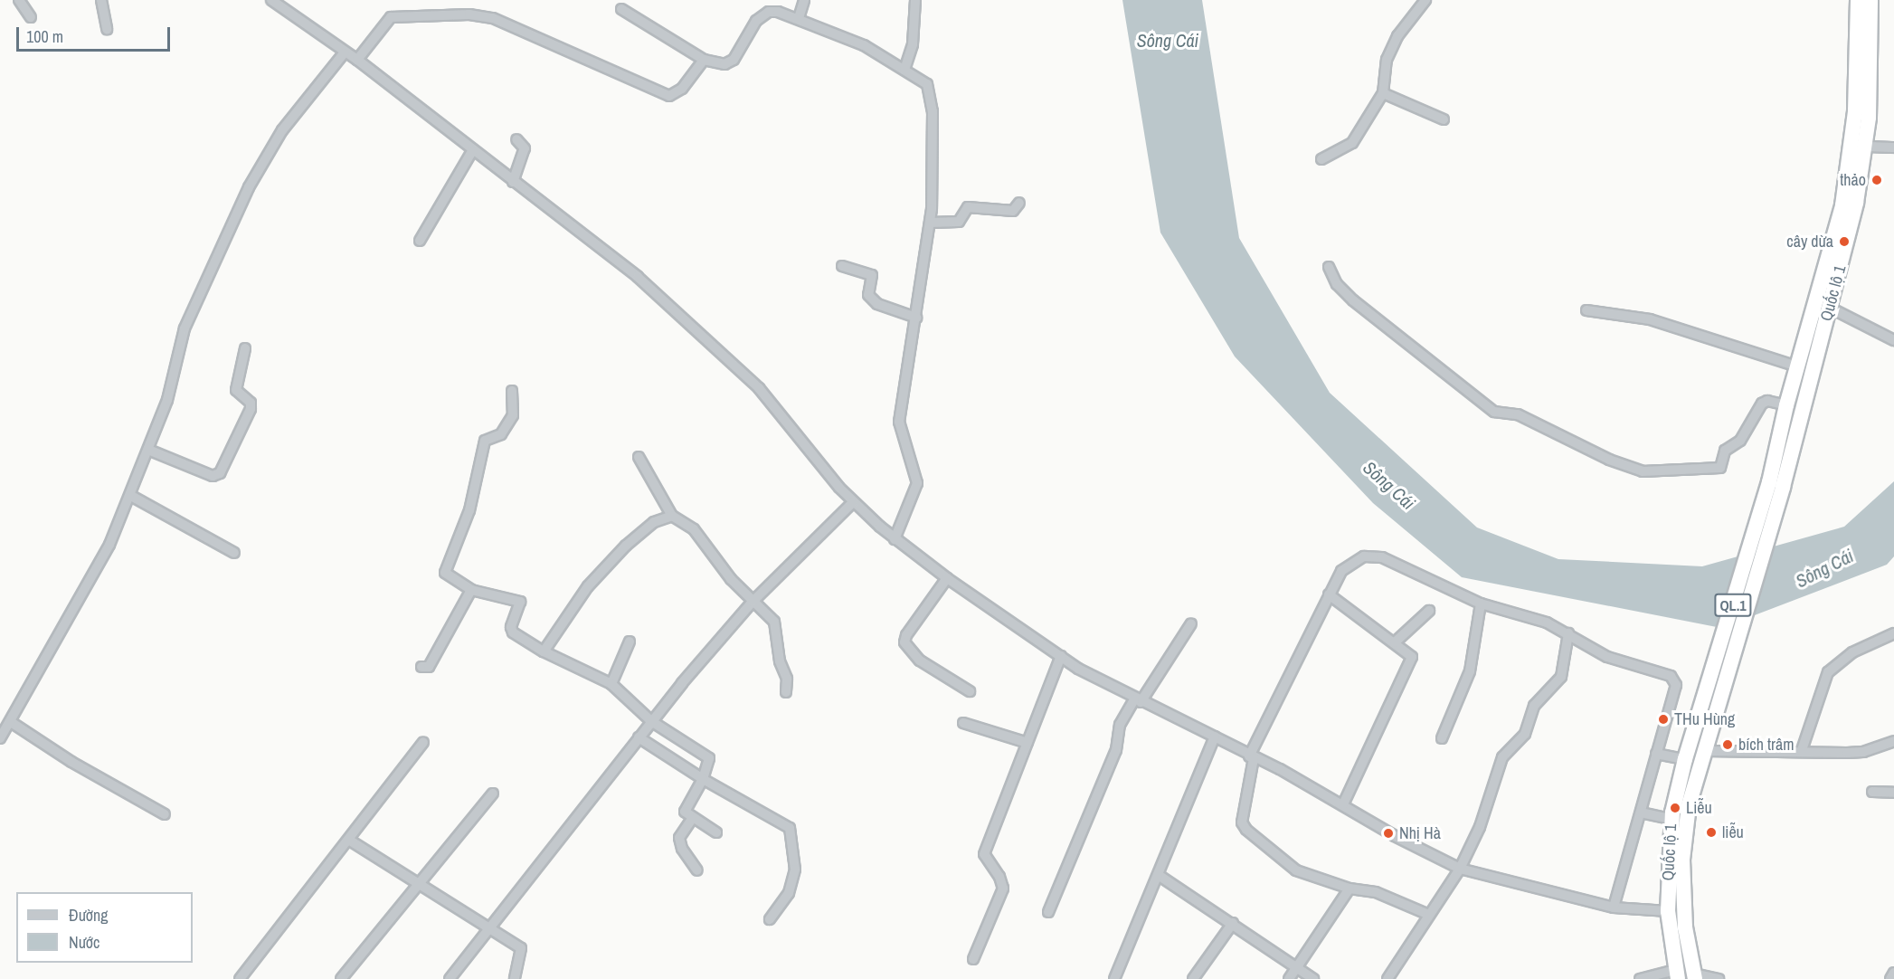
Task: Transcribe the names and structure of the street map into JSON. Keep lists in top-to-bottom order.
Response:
{
  "streets": {
    "highway": ["Quốc lộ 1", "QL.1"]
  },
  "water": ["Sông Cái"],
  "places": [
    "thảo",
    "cây dừa",
    "THu Hùng",
    "bích trâm",
    "Liễu",
    "liễu",
    "Nhị Hà"
  ],
  "legend": ["Đường", "Nước"],
  "scale_bar": "100 m"
}
